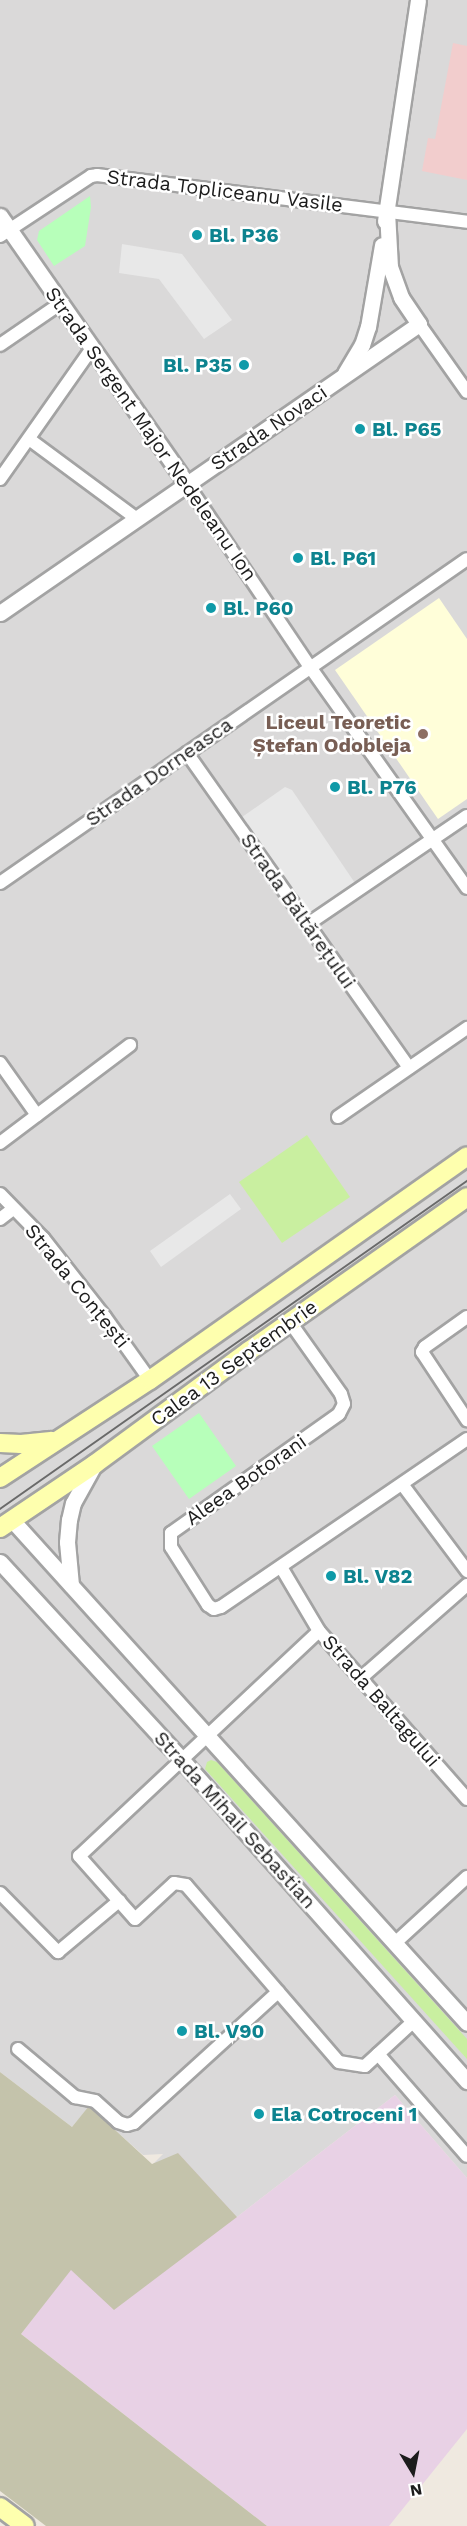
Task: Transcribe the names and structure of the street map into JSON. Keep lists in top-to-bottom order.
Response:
{
  "streets": {
    "main road": ["Calea 13 Septembrie"],
    "street": [
      "Strada Topliceanu Vasile",
      "Strada Novaci",
      "Strada Sergent Major Nedeleanu Ion",
      "Strada Dorneasca",
      "Strada Băltărețului",
      "Strada Conțești",
      "Aleea Botorani",
      "Strada Baltagului",
      "Strada Mihail Sebastian"
    ]
  },
  "crossings": [
    ["Strada Topliceanu Vasile", "Strada Sergent Major Nedeleanu Ion"],
    ["Strada Novaci", "Strada Sergent Major Nedeleanu Ion"],
    ["Strada Sergent Major Nedeleanu Ion", "Strada Dorneasca"],
    ["Strada Dorneasca", "Strada Băltărețului"],
    ["Strada Conțești", "Calea 13 Septembrie"],
    ["Calea 13 Septembrie", "Aleea Botorani"],
    ["Calea 13 Septembrie", "Strada Mihail Sebastian"]
  ],
  "places": [
    "Bl. P36",
    "Bl. P35",
    "Bl. P65",
    "Bl. P61",
    "Bl. P60",
    "Liceul Teoretic Ștefan Odobleja",
    "Bl. P76",
    "Bl. V82",
    "Bl. V90",
    "Ela Cotroceni 1"
  ],
  "north": "bottom"
}
